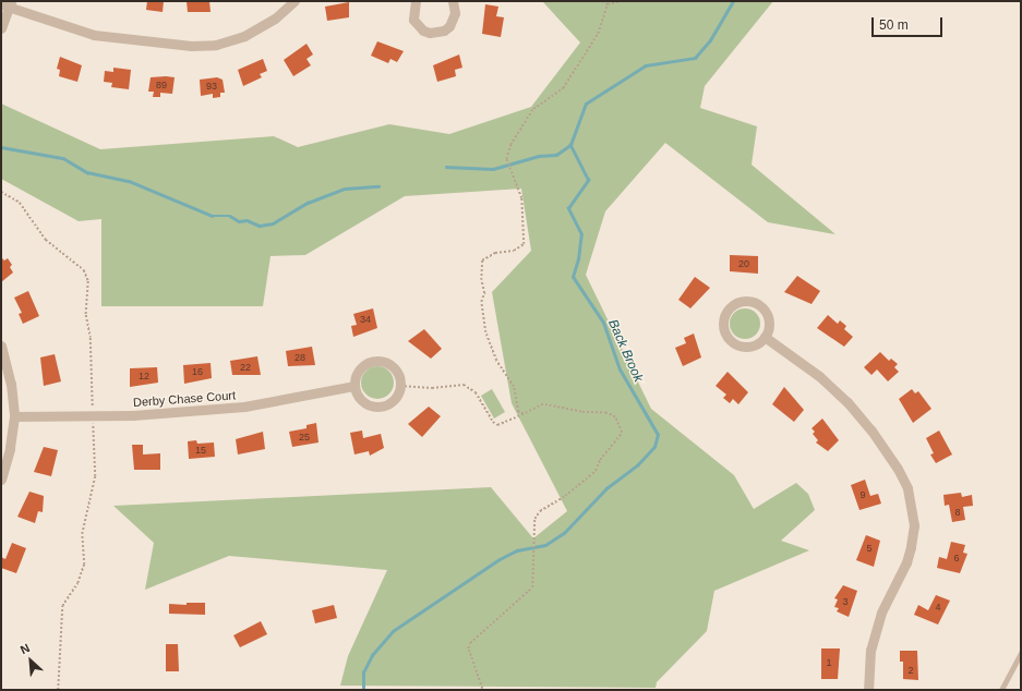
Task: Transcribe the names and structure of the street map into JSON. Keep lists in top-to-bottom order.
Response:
{
  "streets": {
    "street": ["Derby Chase Court"]
  },
  "water": ["Back Brook"],
  "house_numbers": [
    "89",
    "93",
    "20",
    "34",
    "28",
    "22",
    "16",
    "12",
    "25",
    "15",
    "9",
    "8",
    "5",
    "6",
    "3",
    "4",
    "1",
    "2"
  ],
  "scale_bar": "50 m",
  "north": "top left"
}
